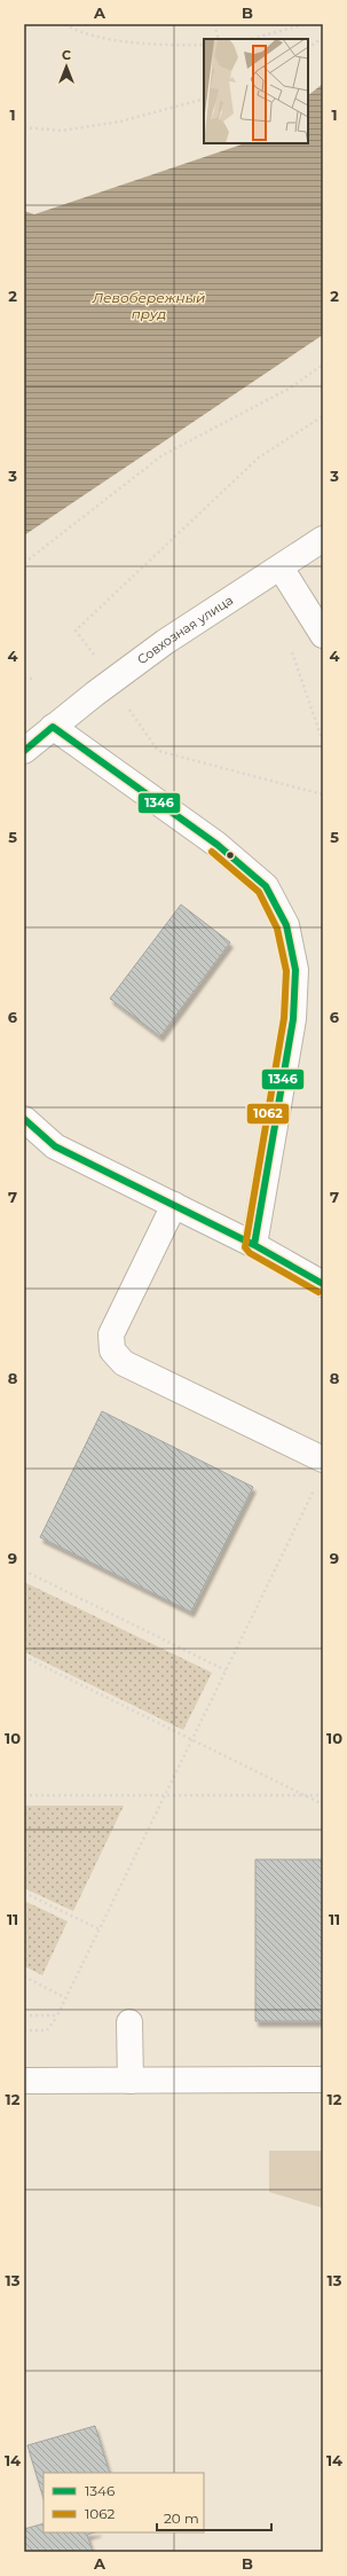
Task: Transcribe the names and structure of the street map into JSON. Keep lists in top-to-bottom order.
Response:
{
  "streets": {
    "street": ["Совхозная улица"]
  },
  "water": ["Левобережный пруд"],
  "lines": ["transit line 1346", "transit line 1062"],
  "legend": ["1346", "1062"],
  "scale_bar": "20 m",
  "north": "top",
  "grid": {
    "columns": ["A", "B"],
    "rows": [
      "1",
      "2",
      "3",
      "4",
      "5",
      "6",
      "7",
      "8",
      "9",
      "10",
      "11",
      "12",
      "13",
      "14"
    ]
  }
}
